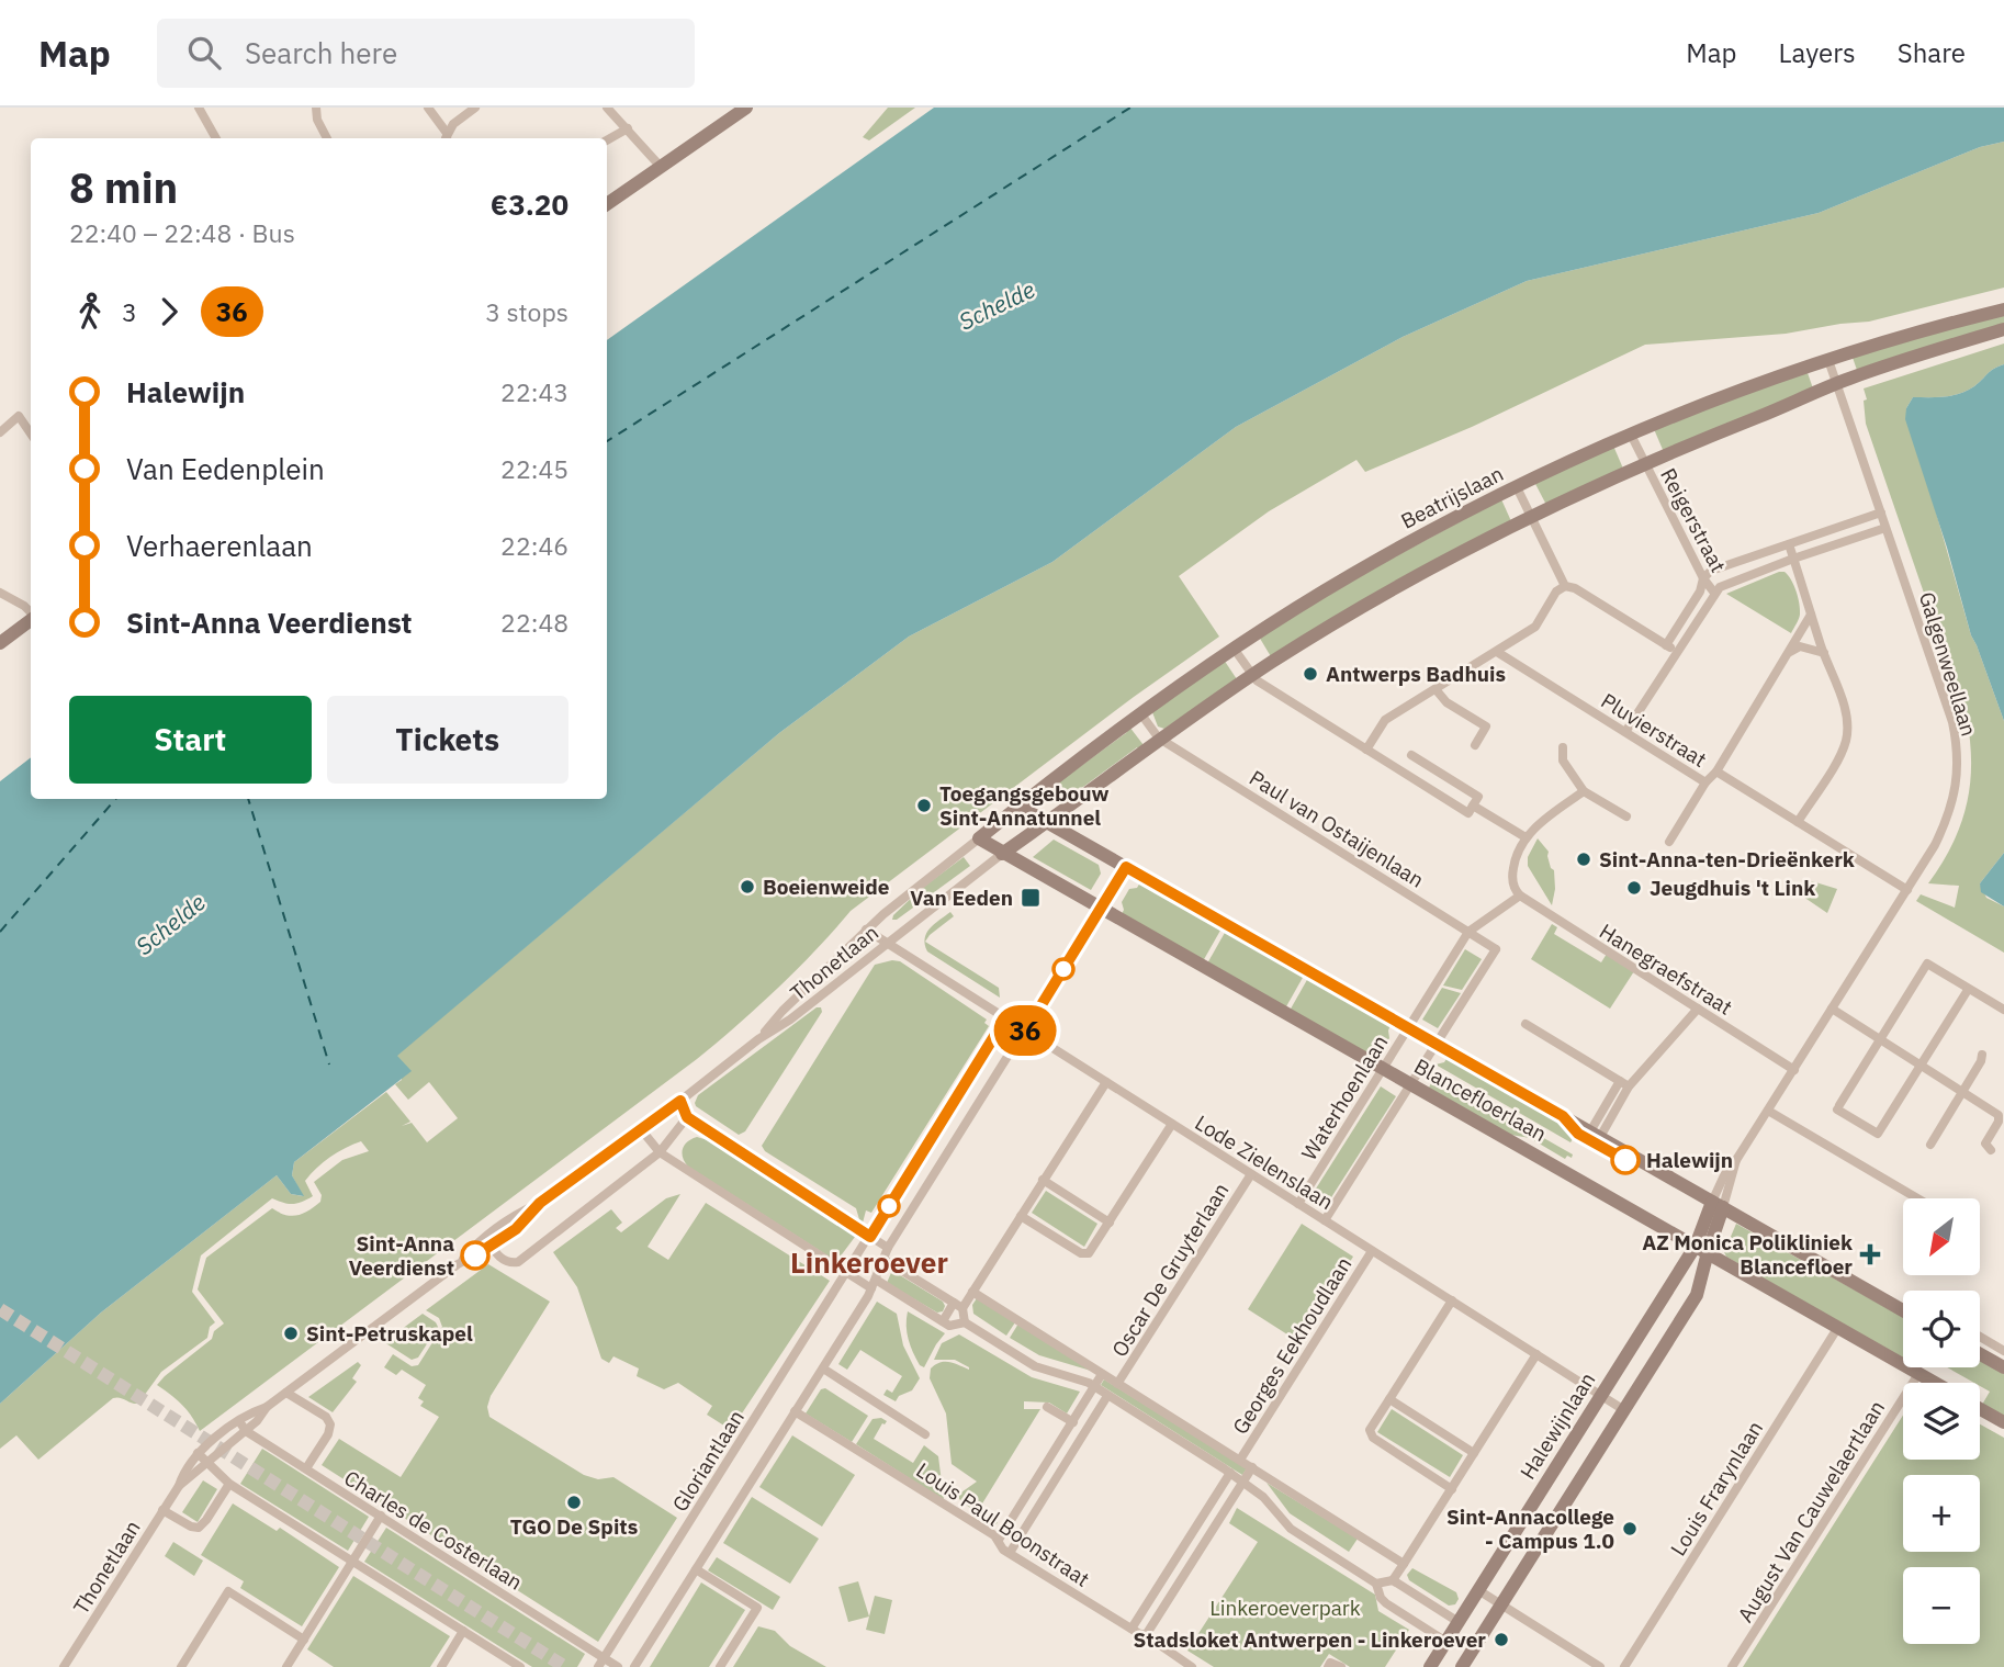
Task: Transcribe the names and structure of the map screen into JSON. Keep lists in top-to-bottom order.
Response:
{
  "streets": {
    "street": [
      "Beatrijslaan",
      "Reigerstraat",
      "Galgenweellaan",
      "Pluvierstraat",
      "Paul van Ostaijenlaan",
      "Thonetlaan",
      "Hanegraefstraat",
      "Waterhoenlaan",
      "Blancefloerlaan",
      "Lode Zielenslaan",
      "Oscar De Gruyterlaan",
      "Georges Eekhoudlaan",
      "Halewijnlaan",
      "Gloriantlaan",
      "Louis Frarynlaan",
      "August Van Cauwelaertlaan",
      "Louis Paul Boonstraat",
      "Charles de Costerlaan"
    ]
  },
  "crossings": [
    ["Beatrijslaan", "Reigerstraat"],
    ["Beatrijslaan", "Galgenweellaan"],
    ["Beatrijslaan", "Thonetlaan"],
    ["Beatrijslaan", "Blancefloerlaan"],
    ["Galgenweellaan", "Pluvierstraat"],
    ["Galgenweellaan", "Hanegraefstraat"],
    ["Galgenweellaan", "Blancefloerlaan"],
    ["Galgenweellaan", "Halewijnlaan"],
    ["Paul van Ostaijenlaan", "Waterhoenlaan"],
    ["Paul van Ostaijenlaan", "Blancefloerlaan"],
    ["Thonetlaan", "Blancefloerlaan"],
    ["Thonetlaan", "Lode Zielenslaan"],
    ["Thonetlaan", "Charles de Costerlaan"],
    ["Waterhoenlaan", "Blancefloerlaan"],
    ["Waterhoenlaan", "Lode Zielenslaan"],
    ["Blancefloerlaan", "Halewijnlaan"],
    ["Blancefloerlaan", "Louis Frarynlaan"],
    ["Blancefloerlaan", "August Van Cauwelaertlaan"],
    ["Lode Zielenslaan", "Oscar De Gruyterlaan"],
    ["Lode Zielenslaan", "Georges Eekhoudlaan"],
    ["Lode Zielenslaan", "Halewijnlaan"],
    ["Lode Zielenslaan", "Gloriantlaan"],
    ["Gloriantlaan", "Charles de Costerlaan"]
  ],
  "districts": ["Linkeroever"],
  "water": ["Schelde"],
  "parks": ["Linkeroeverpark"],
  "places": {
    "other": [
      "Antwerps Badhuis",
      "Toegangsgebouw Sint-Annatunnel",
      "Sint-Anna-ten-Drieënkerk",
      "Boeienweide",
      "Jeugdhuis 't Link",
      "Halewijn",
      "Sint-Anna Veerdienst",
      "Sint-Petruskapel",
      "TGO De Spits",
      "Sint-Annacollege - Campus 1.0",
      "Stadsloket Antwerpen - Linkeroever"
    ],
    "transit": ["Van Eeden"],
    "health": ["AZ Monica Polikliniek Blancefloer"]
  },
  "lines": ["bus line 36"],
  "north": "bottom left",
  "page": {
    "header": "Map",
    "search": "Search here",
    "nav": ["Map", "Layers", "Share"],
    "on_map": "36",
    "heading": ["8 min", "22:40 – 22:48 · Bus", "€3.20"],
    "legs": ["3", "36", "3 stops"],
    "list": [
      {
        "name": "Halewijn",
        "value": "22:43"
      },
      {
        "name": "Van Eedenplein",
        "value": "22:45"
      },
      {
        "name": "Verhaerenlaan",
        "value": "22:46"
      },
      {
        "name": "Sint-Anna Veerdienst",
        "value": "22:48"
      }
    ],
    "buttons": ["Start", "Tickets"],
    "map_buttons": ["+", "−"]
  }
}
